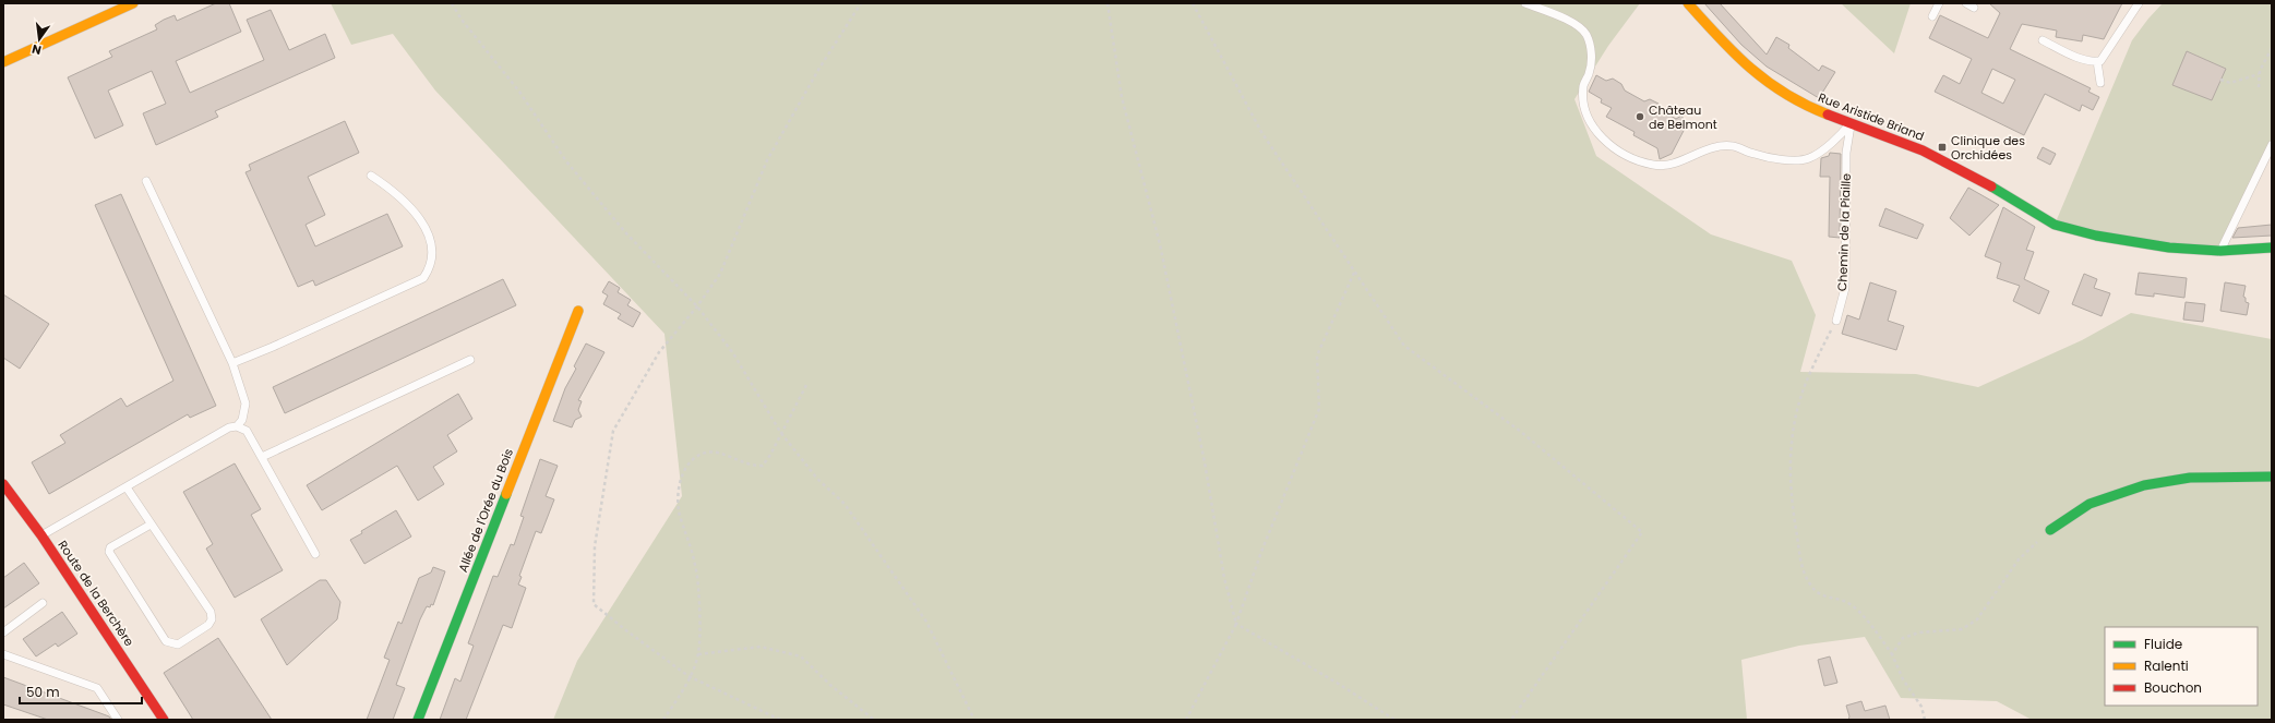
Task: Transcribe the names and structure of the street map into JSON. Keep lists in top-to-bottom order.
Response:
{
  "streets": {
    "street": ["Rue Aristide Briand", "Allée de l'Orée du Bois", "Route de la Berchère"],
    "lane": ["Chemin de la Piaille"]
  },
  "crossings": [
    ["Rue Aristide Briand", "Chemin de la Piaille"]
  ],
  "places": {
    "other": ["Château de Belmont"],
    "transit": ["Clinique des Orchidées"]
  },
  "legend": ["Fluide", "Ralenti", "Bouchon"],
  "scale_bar": "50 m",
  "north": "bottom"
}
